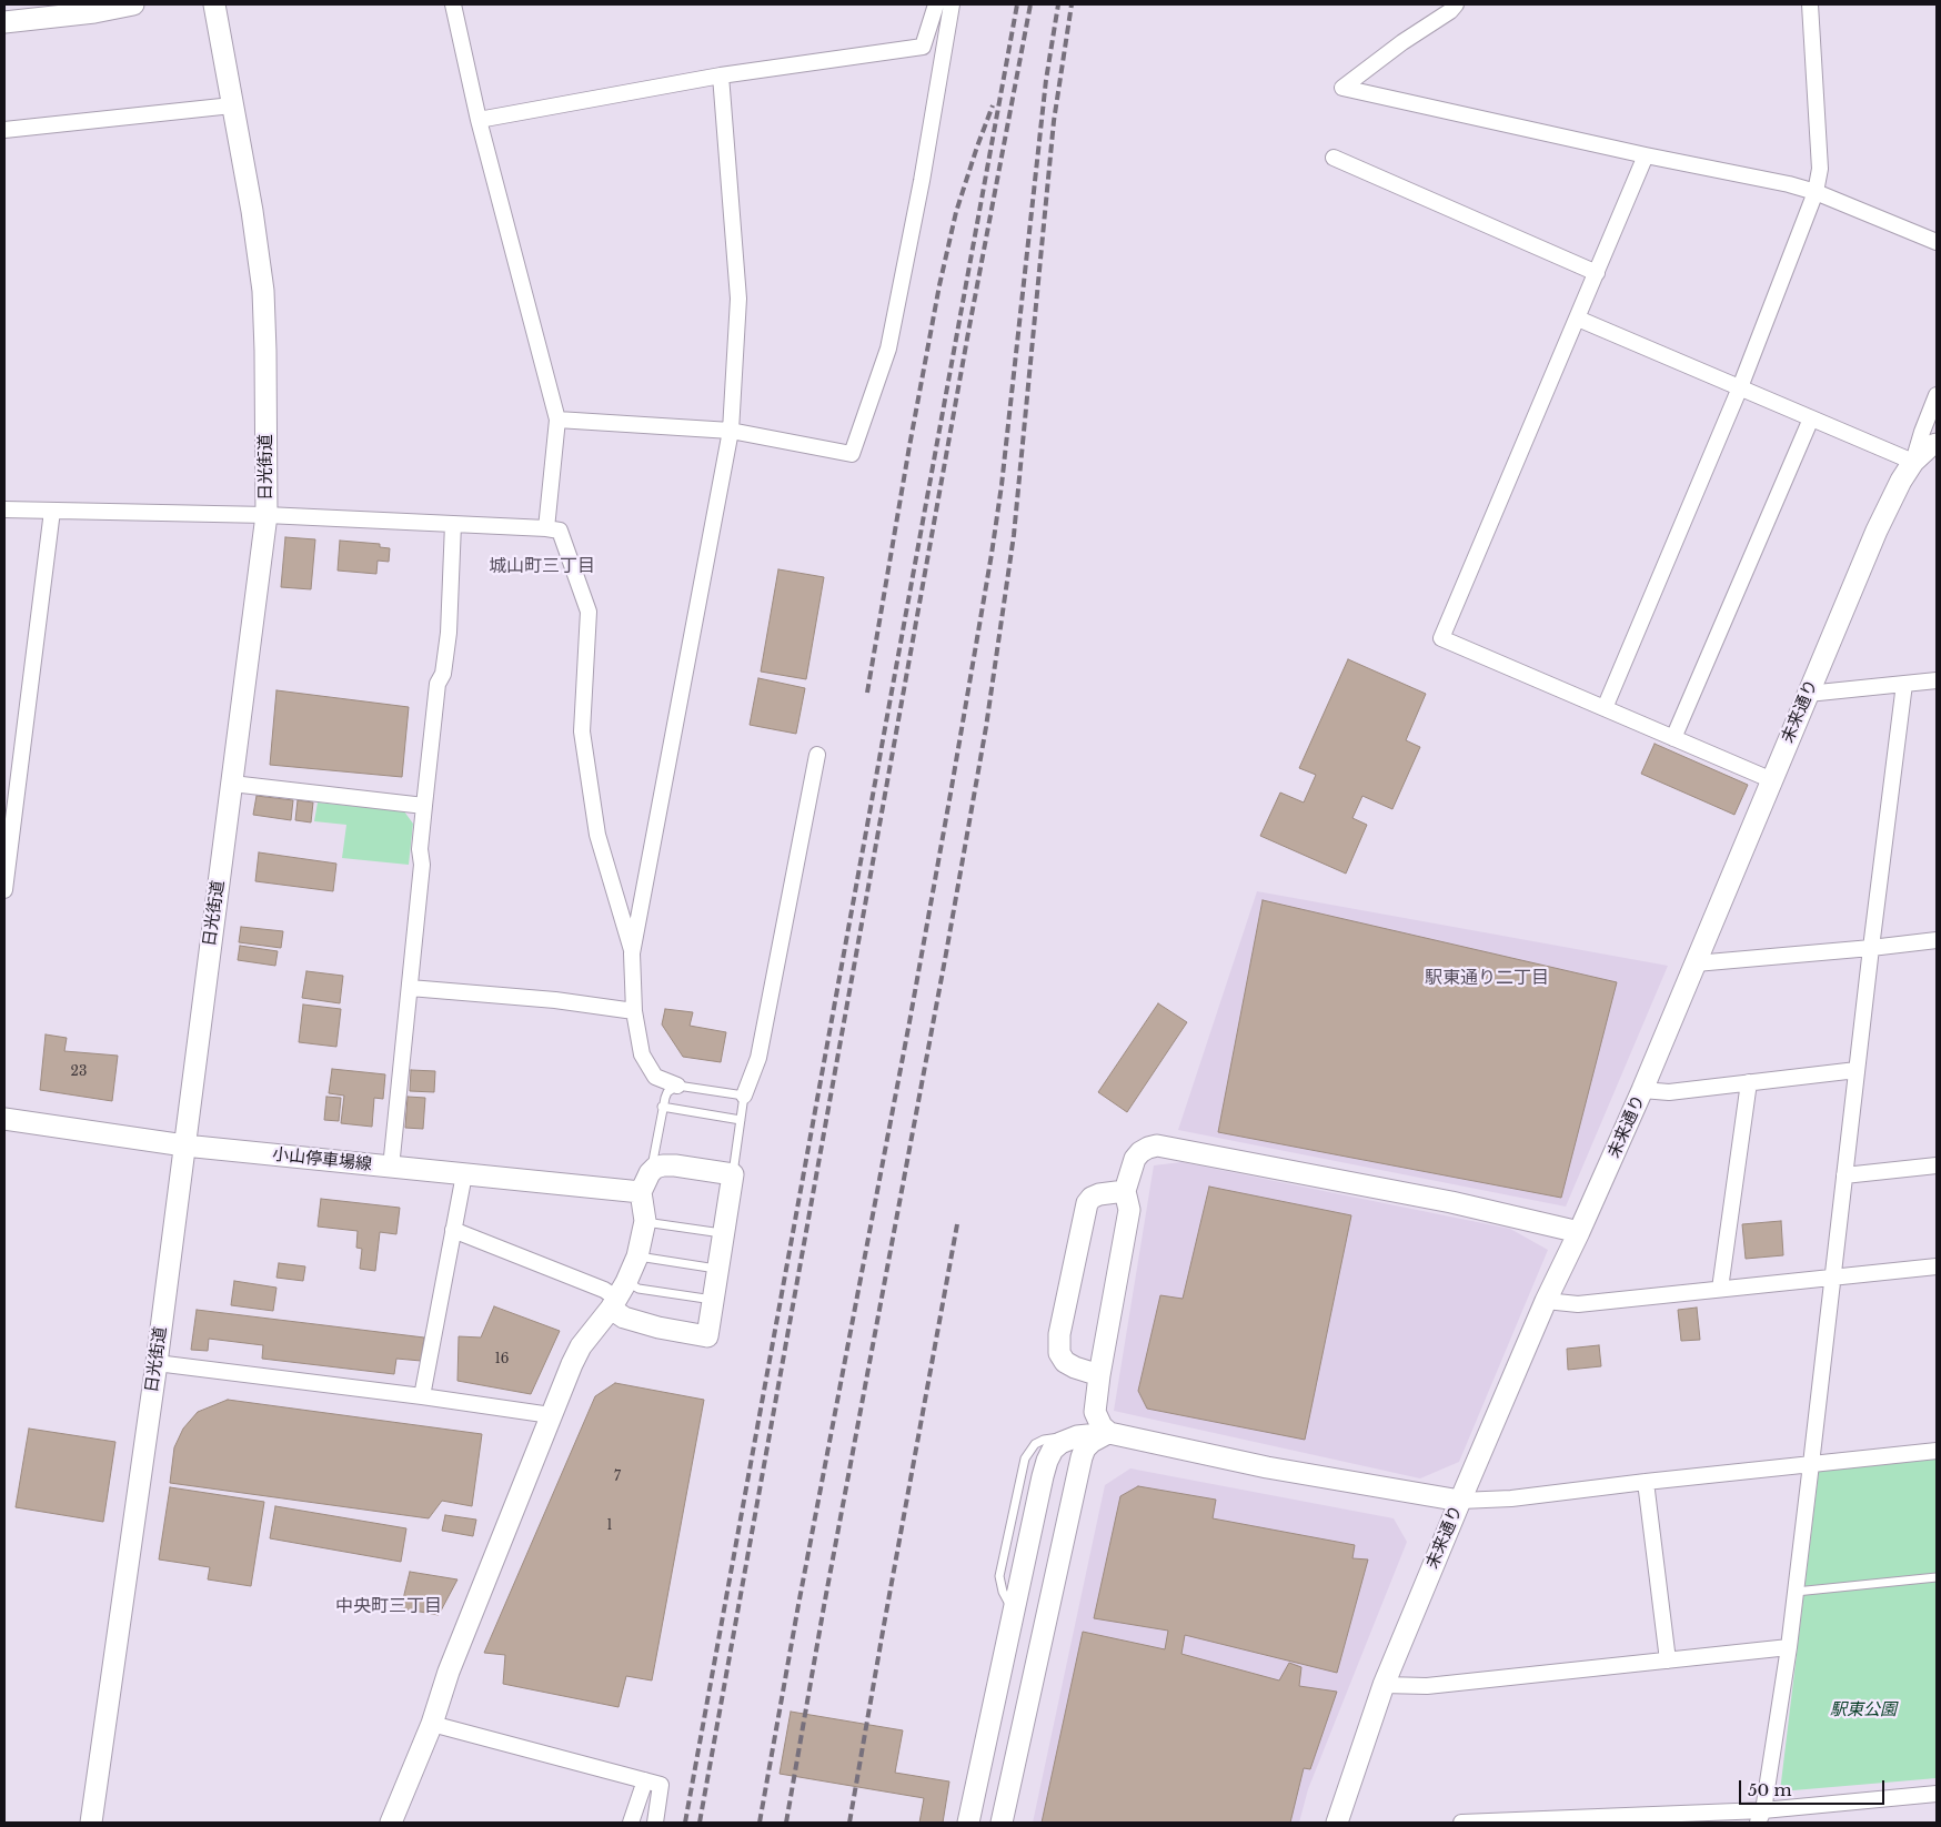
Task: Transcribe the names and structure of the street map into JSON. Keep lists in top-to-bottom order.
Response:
{
  "streets": {
    "street": ["日光街道", "未来通り", "小山停車場線"]
  },
  "crossings": [
    ["日光街道", "小山停車場線"]
  ],
  "districts": ["城山町三丁目", "駅東通り二丁目", "中央町三丁目"],
  "parks": ["駅東公園"],
  "house_numbers": [
    "23",
    "16",
    "7",
    "1"
  ],
  "scale_bar": "50 m"
}
